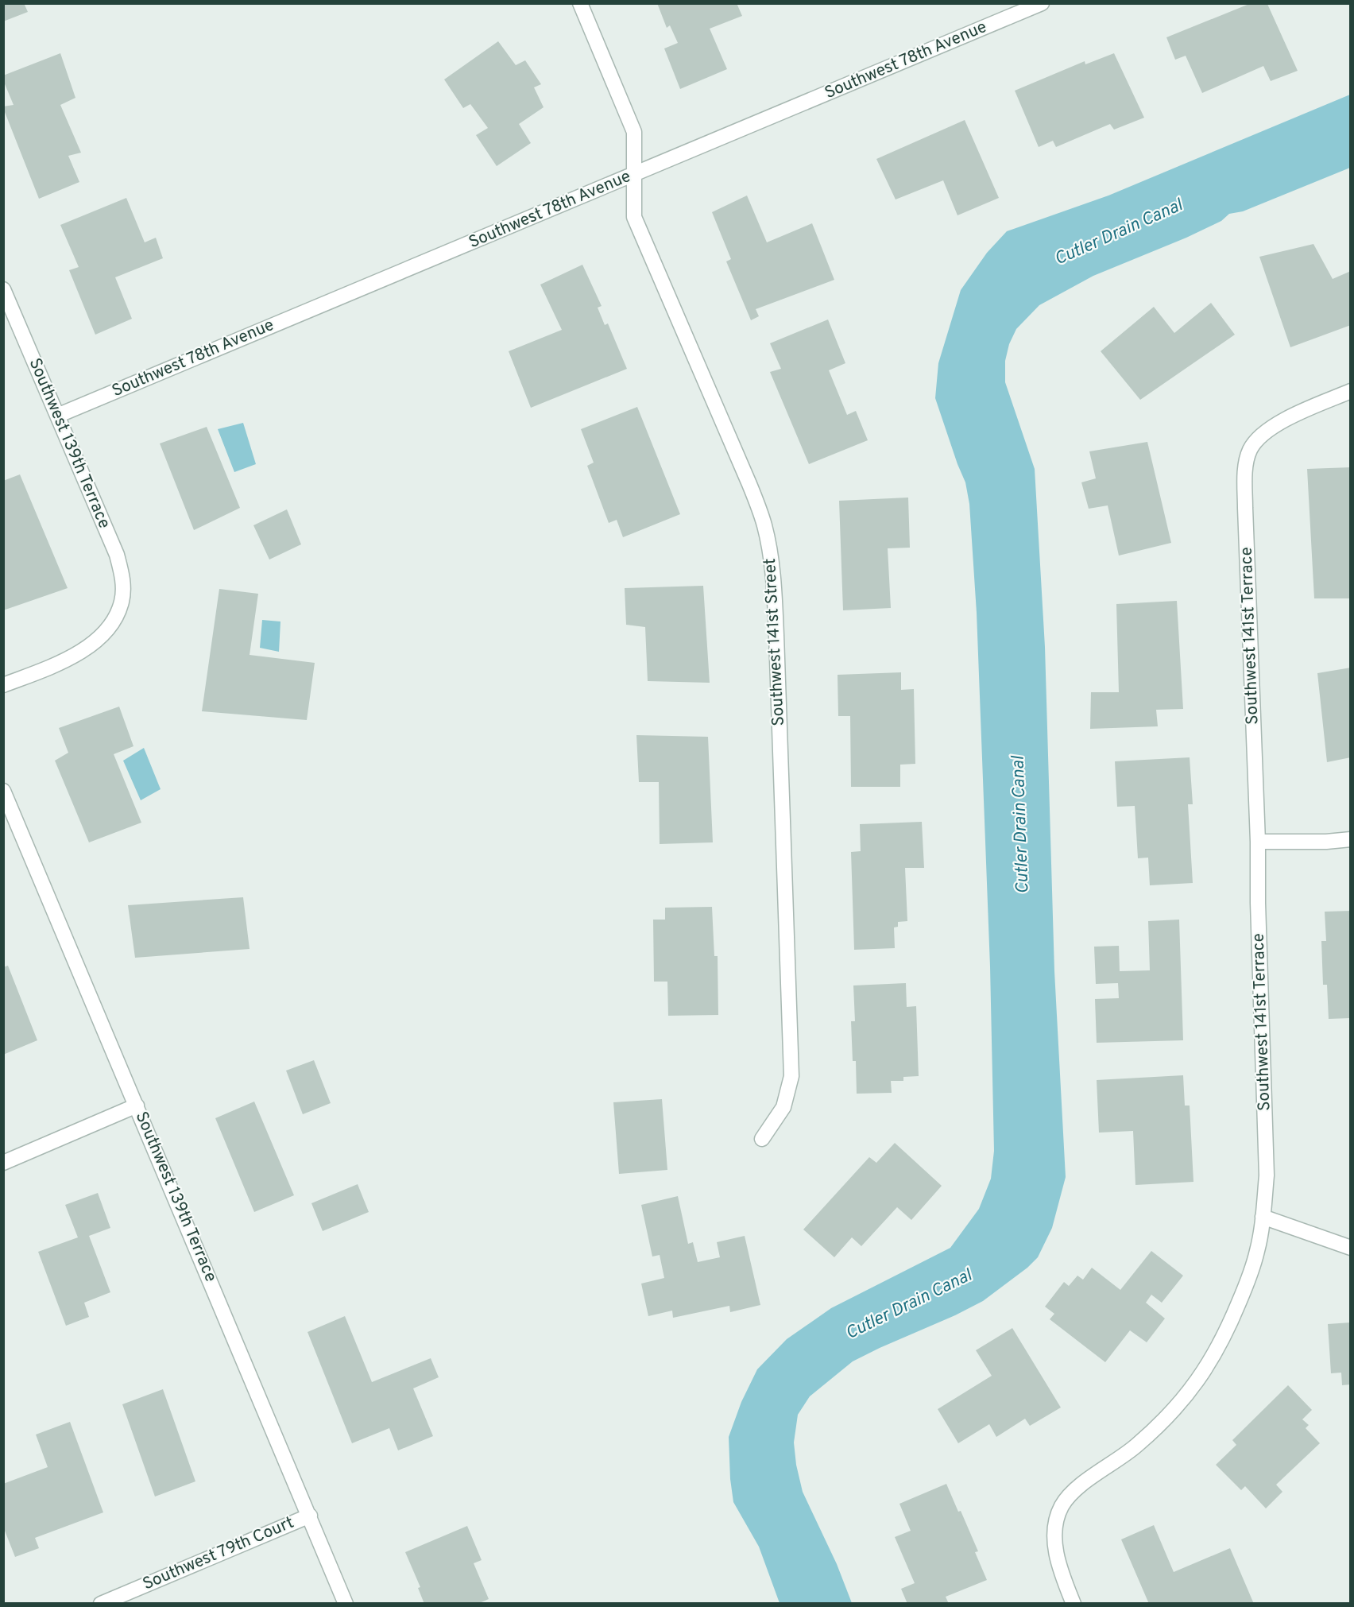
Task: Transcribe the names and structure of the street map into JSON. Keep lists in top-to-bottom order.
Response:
{
  "streets": {
    "street": [
      "Southwest 78th Avenue",
      "Southwest 139th Terrace",
      "Southwest 141st Terrace",
      "Southwest 141st Street",
      "Southwest 79th Court"
    ]
  },
  "crossings": [
    ["Southwest 78th Avenue", "Southwest 139th Terrace"],
    ["Southwest 78th Avenue", "Southwest 141st Street"],
    ["Southwest 139th Terrace", "Southwest 79th Court"]
  ],
  "water": ["Cutler Drain Canal"]
}
